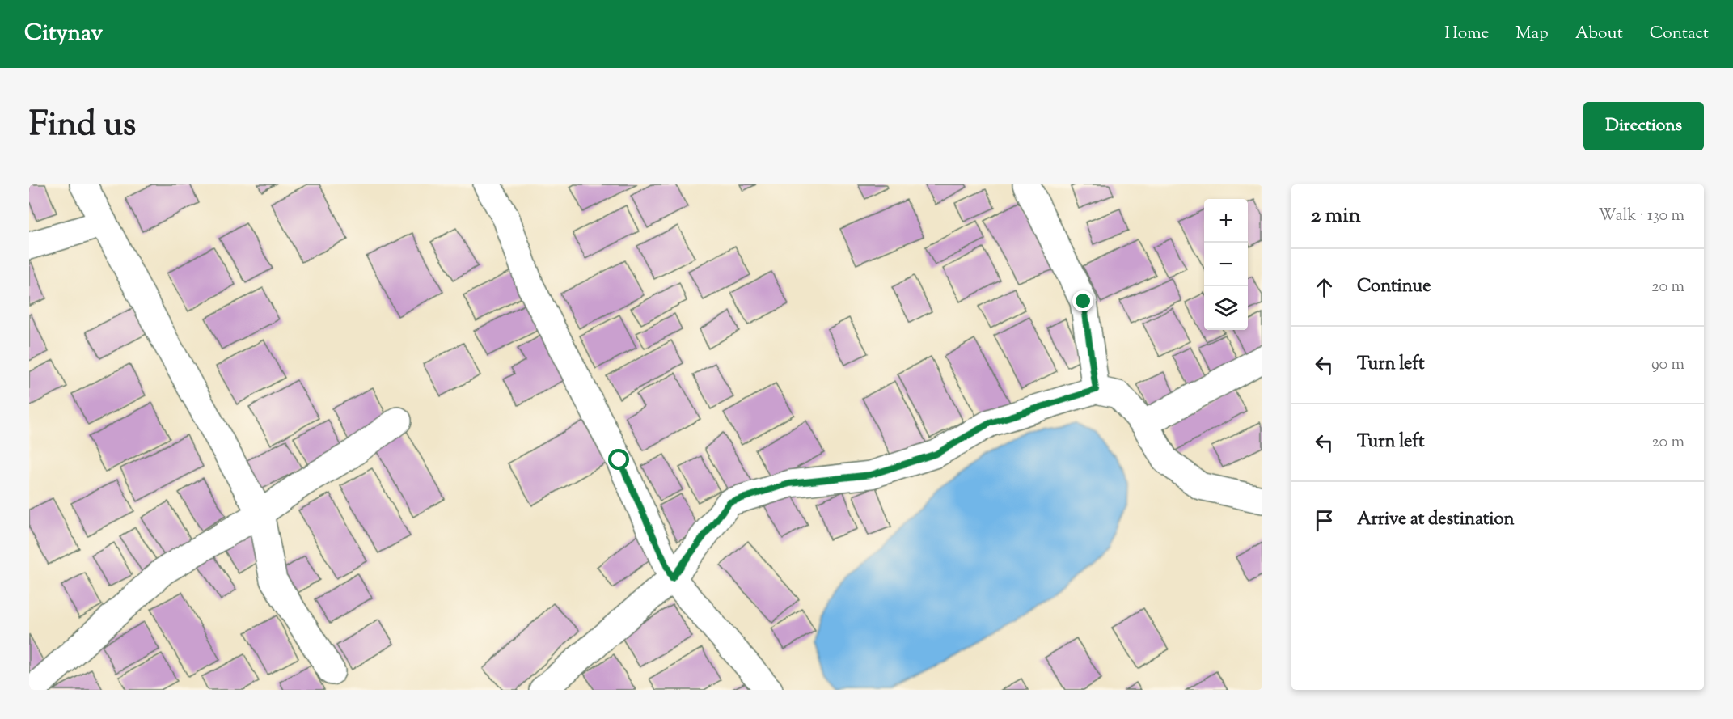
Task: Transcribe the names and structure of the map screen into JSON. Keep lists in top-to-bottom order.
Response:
{
  "page": {
    "header": "Citynav",
    "nav": [
      "Home",
      "Map",
      "About",
      "Contact"
    ],
    "title": "Find us",
    "buttons": "Directions",
    "heading": ["2 min", "Walk · 130 m"],
    "map_buttons": ["+", "−"],
    "list": [
      ["Continue", "20 m"],
      ["Turn left", "90 m"],
      ["Turn left", "20 m"],
      "Arrive at destination"
    ]
  }
}
